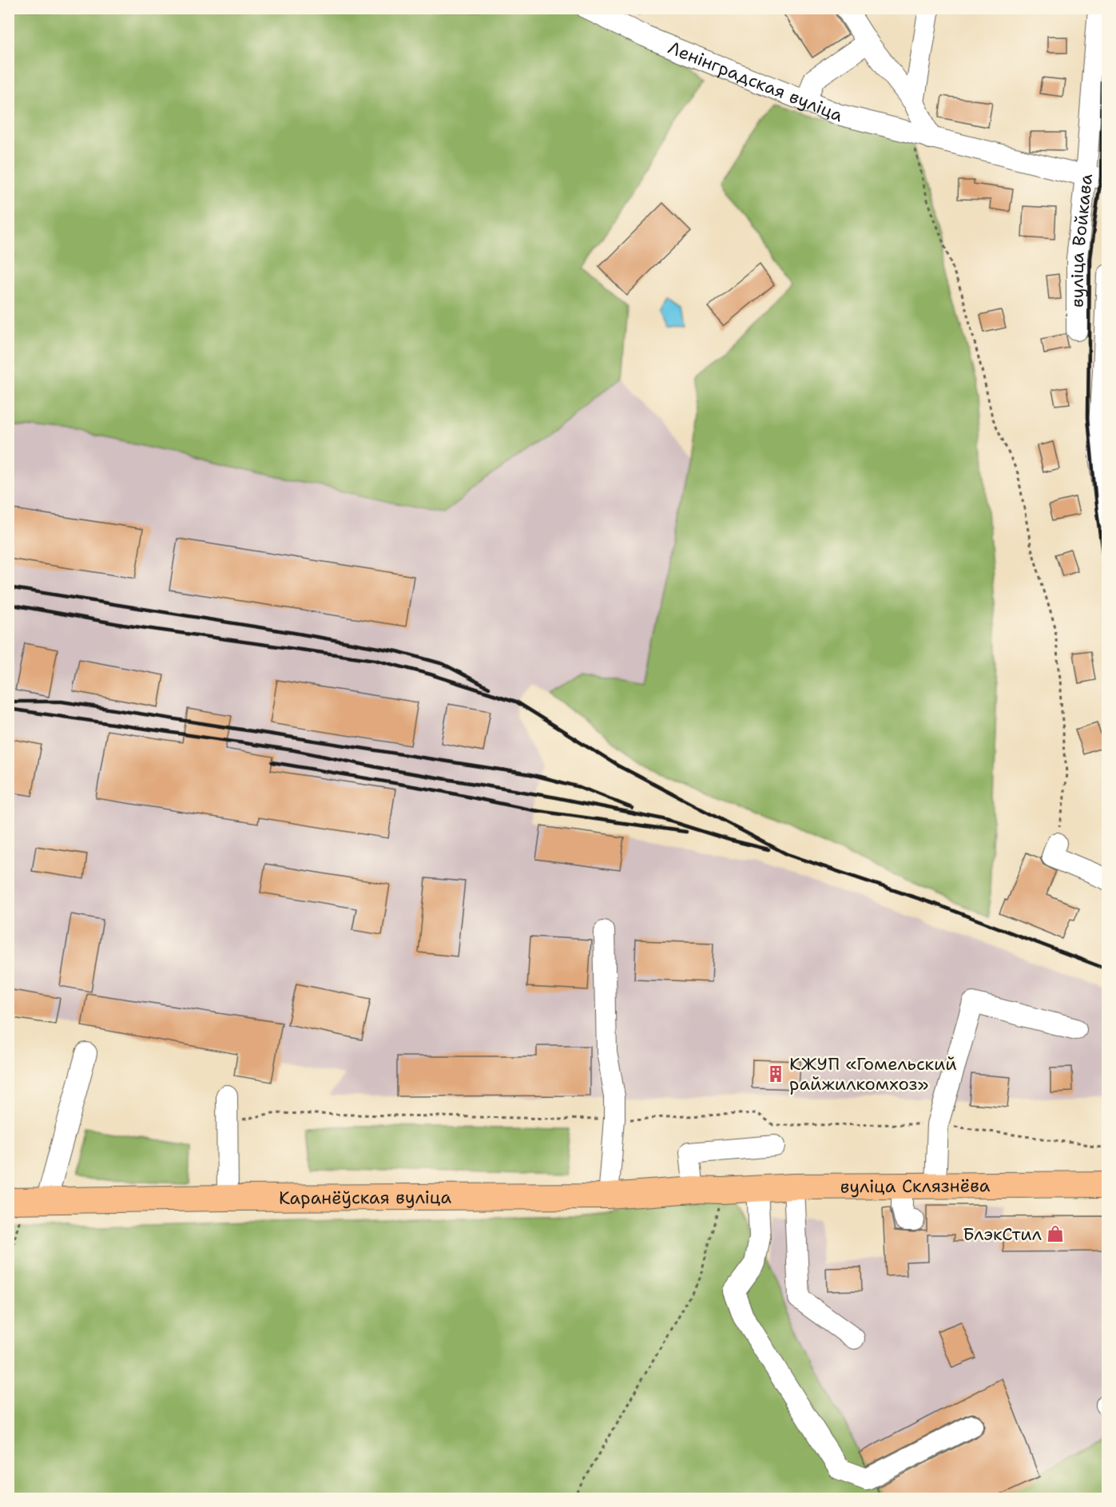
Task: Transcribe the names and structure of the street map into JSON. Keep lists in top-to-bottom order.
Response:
{
  "streets": {
    "main road": ["вуліца Склязнёва", "Каранёўская вуліца"],
    "street": ["Ленінградская вуліца", "вуліца Войкава"]
  },
  "crossings": [
    ["Ленінградская вуліца", "вуліца Войкава"],
    ["вуліца Склязнёва", "Каранёўская вуліца"]
  ],
  "places": {
    "building": ["КЖУП «Гомельский райжилкомхоз»"],
    "shop": ["БлэкСтил"]
  }
}
